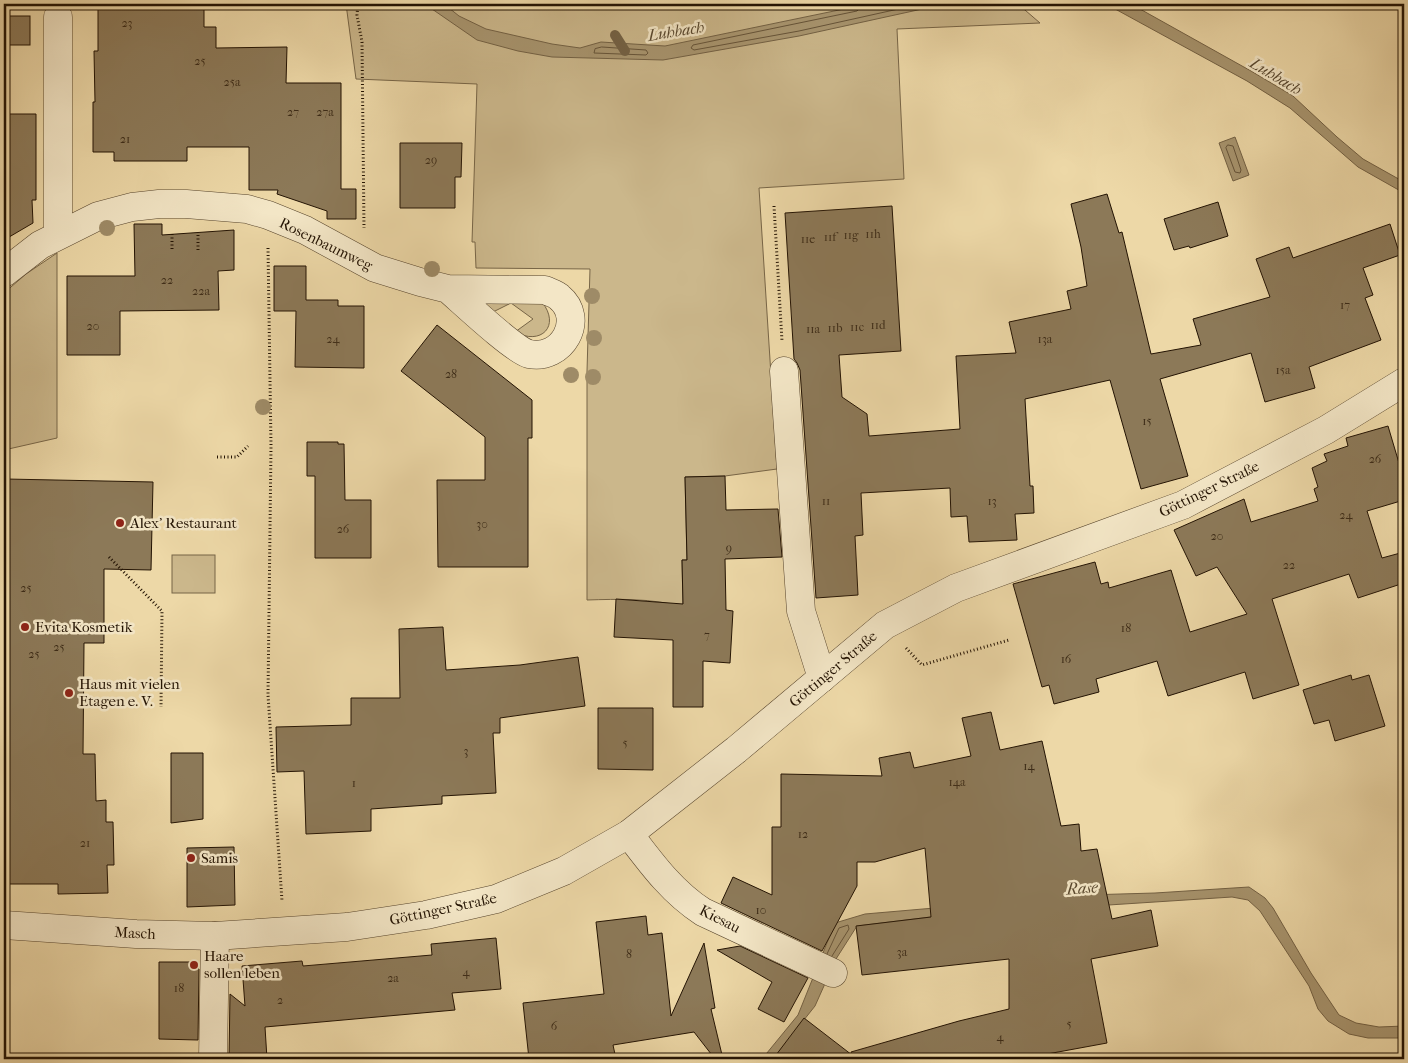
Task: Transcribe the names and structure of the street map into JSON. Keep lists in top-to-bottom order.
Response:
{
  "streets": {
    "street": [
      "Rosenbaumweg",
      "Göttinger Straße",
      "Kiesau",
      "Masch"
    ]
  },
  "crossings": [
    ["Göttinger Straße", "Kiesau"],
    ["Göttinger Straße", "Masch"]
  ],
  "water": ["Luhbach", "Rase"],
  "places": [
    "Alex' Restaurant",
    "Evita Kosmetik",
    "Haus mit vielen Etagen e. V.",
    "Samis",
    "Haare sollen leben"
  ],
  "house_numbers": [
    "23",
    "25",
    "25a",
    "27",
    "27a",
    "21",
    "29",
    "11h",
    "11g",
    "11f",
    "11e",
    "22",
    "22a",
    "17",
    "11d",
    "20",
    "11c",
    "11b",
    "11a",
    "24",
    "13a",
    "15a",
    "28",
    "15",
    "26",
    "11",
    "13",
    "24",
    "30",
    "26",
    "20",
    "9",
    "22",
    "25",
    "18",
    "7",
    "25",
    "25",
    "16",
    "5",
    "3",
    "14",
    "14a",
    "1",
    "12",
    "21",
    "10",
    "3a",
    "8",
    "4",
    "2a",
    "18",
    "2",
    "5",
    "6",
    "4"
  ]
}
